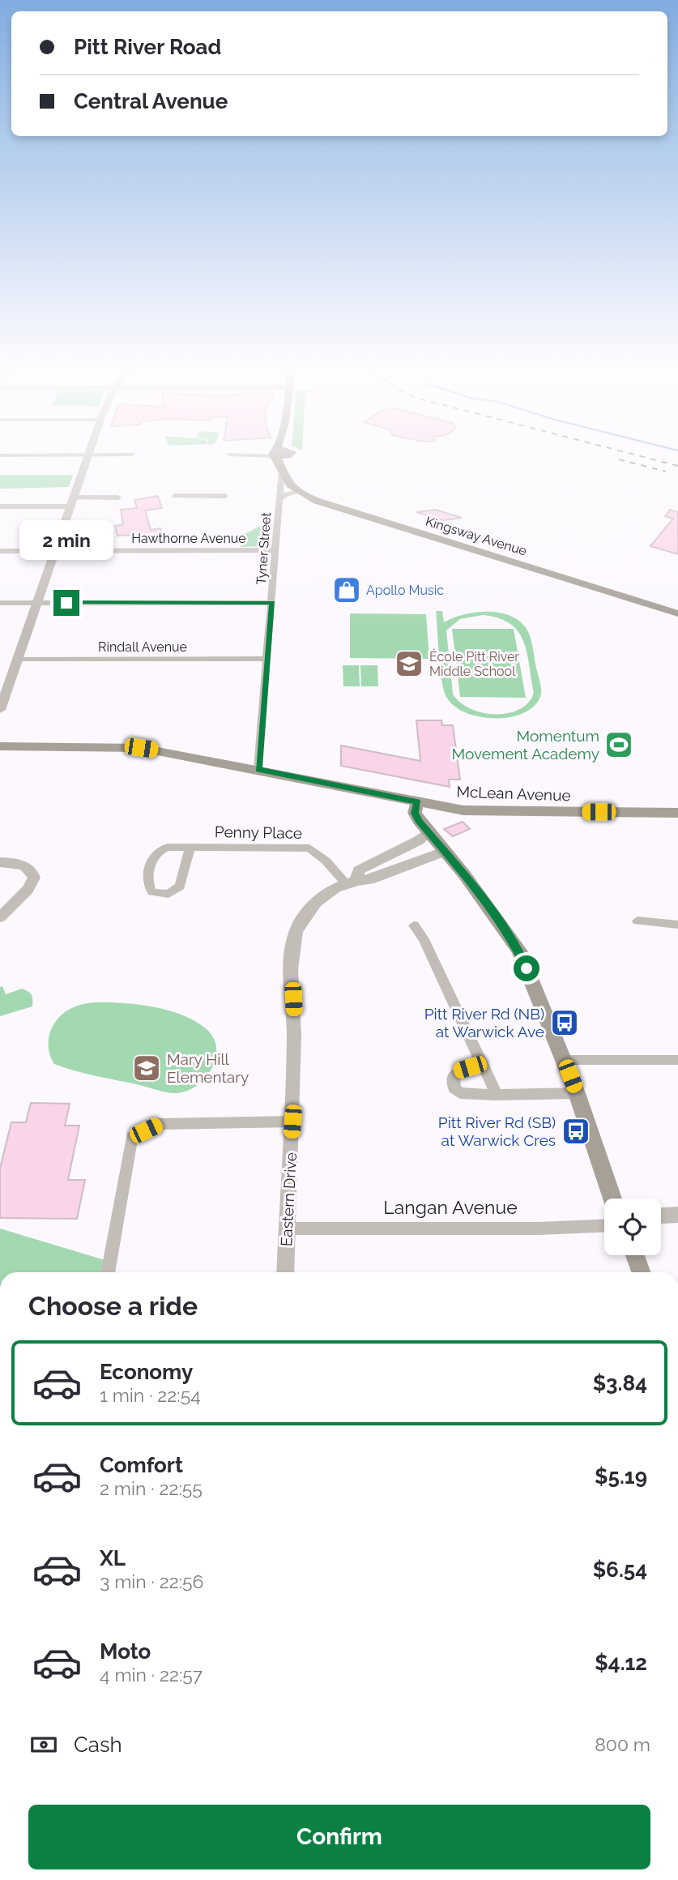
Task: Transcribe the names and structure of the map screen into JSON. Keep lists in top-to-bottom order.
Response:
{
  "streets": {
    "main road": ["Kingsway Avenue", "McLean Avenue"],
    "street": [
      "Hawthorne Avenue",
      "Tyner Street",
      "Rindall Avenue",
      "Penny Place",
      "Eastern Drive",
      "Langan Avenue"
    ]
  },
  "crossings": [
    ["Kingsway Avenue", "Tyner Street"],
    ["Hawthorne Avenue", "Tyner Street"],
    ["Tyner Street", "Rindall Avenue"],
    ["Tyner Street", "McLean Avenue"],
    ["Penny Place", "Eastern Drive"],
    ["Eastern Drive", "Langan Avenue"]
  ],
  "places": {
    "shop": ["Apollo Music"],
    "school or university": ["École Pitt River Middle School", "Mary Hill Elementary"],
    "sports": ["Momentum Movement Academy"],
    "bus stop": ["Pitt River Rd (NB) at Warwick Ave", "Pitt River Rd (SB) at Warwick Cres"]
  },
  "page": {
    "banner": ["Pitt River Road", "Central Avenue"],
    "bubble": "2 min",
    "heading": "Choose a ride",
    "list": [
      {
        "name": "Economy",
        "note": "1 min · 22:54",
        "value": "$3.84"
      },
      {
        "name": "Comfort",
        "note": "2 min · 22:55",
        "value": "$5.19"
      },
      {
        "name": "XL",
        "note": "3 min · 22:56",
        "value": "$6.54"
      },
      {
        "name": "Moto",
        "note": "4 min · 22:57",
        "value": "$4.12"
      }
    ],
    "pay": ["Cash", "800 m"],
    "buttons": "Confirm"
  }
}
